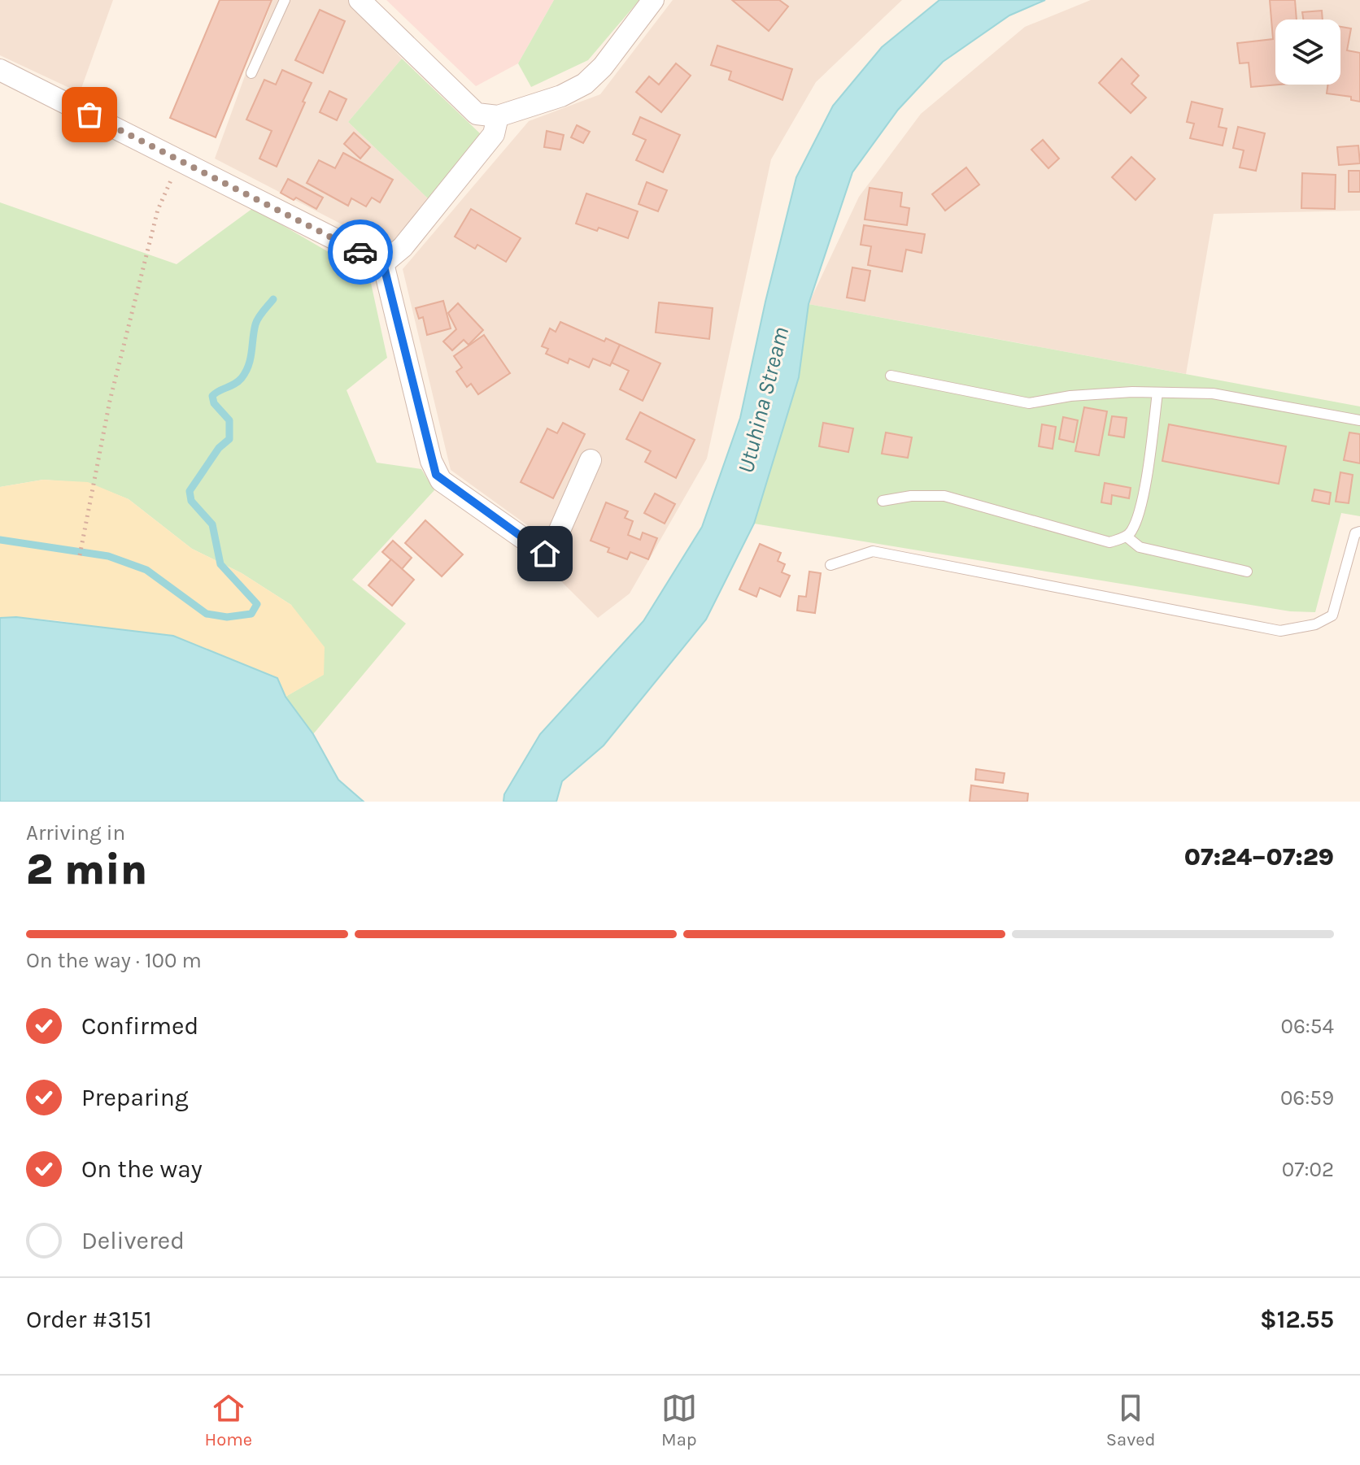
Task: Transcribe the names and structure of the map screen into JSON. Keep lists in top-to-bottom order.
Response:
{
  "water": ["Utuhina Stream"],
  "page": {
    "heading": ["2 min", "Arriving in", "07:24–07:29"],
    "panel": ["Order #3151", "$12.55"],
    "bar": "On the way · 100 m",
    "list": [
      ["Confirmed", "06:54"],
      ["Preparing", "06:59"],
      ["On the way", "07:02"],
      "Delivered"
    ],
    "tabs": ["Home", "Map", "Saved"]
  }
}
